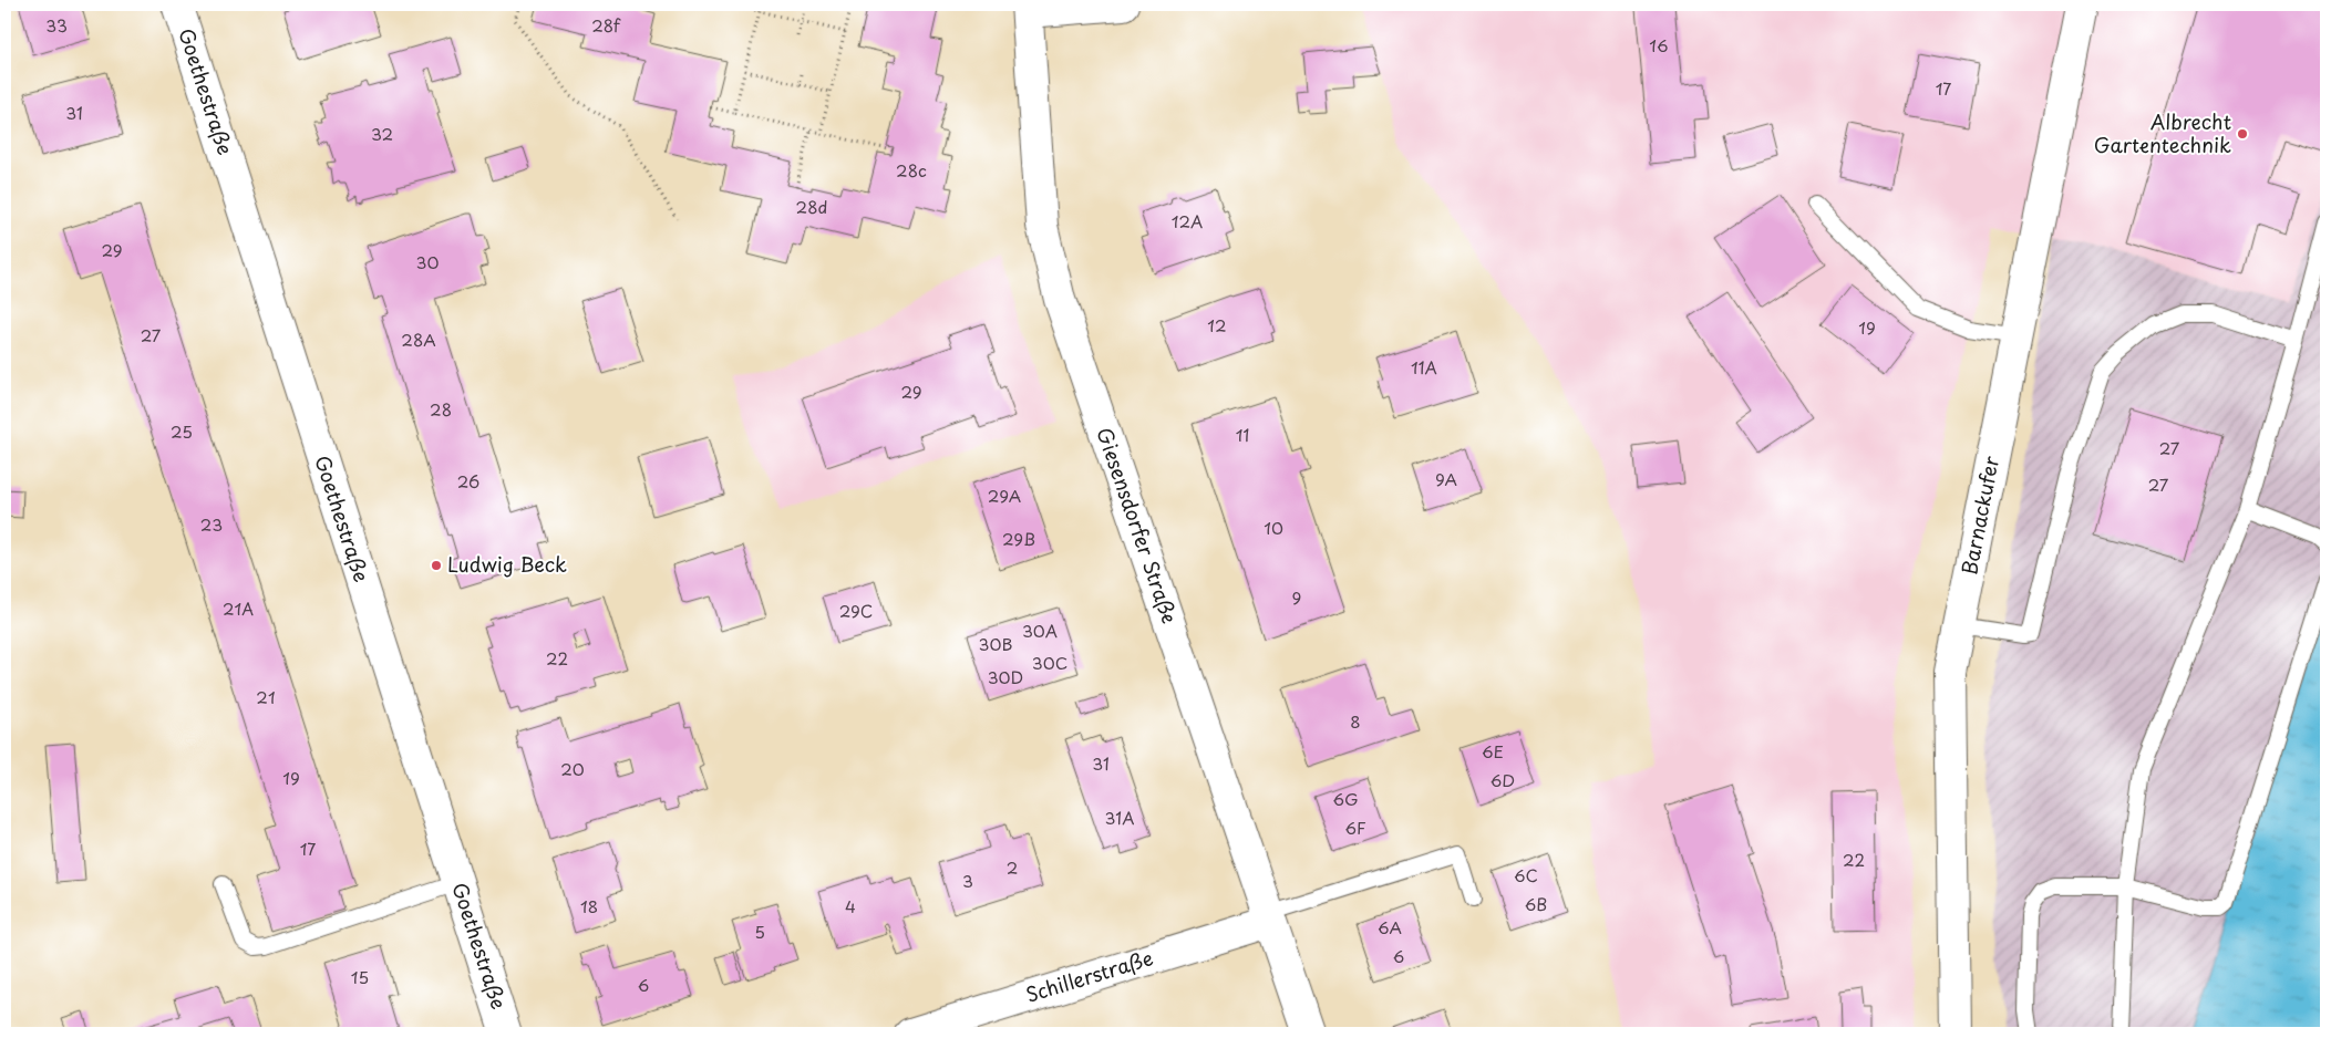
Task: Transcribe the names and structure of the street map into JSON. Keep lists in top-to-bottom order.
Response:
{
  "streets": {
    "street": [
      "Goethestraße",
      "Barnackufer",
      "Giesensdorfer Straße",
      "Schillerstraße"
    ]
  },
  "crossings": [
    ["Giesensdorfer Straße", "Schillerstraße"]
  ],
  "places": ["Albrecht Gartentechnik", "Ludwig Beck"],
  "house_numbers": [
    "33",
    "28f",
    "16",
    "17",
    "31",
    "32",
    "28c",
    "28d",
    "12A",
    "29",
    "30",
    "12",
    "19",
    "27",
    "28A",
    "11A",
    "29",
    "28",
    "25",
    "11",
    "27",
    "9A",
    "26",
    "27",
    "29A",
    "23",
    "10",
    "29B",
    "9",
    "21A",
    "29C",
    "30A",
    "30B",
    "22",
    "30C",
    "30D",
    "21",
    "8",
    "6E",
    "31",
    "20",
    "19",
    "6D",
    "6G",
    "31A",
    "6F",
    "17",
    "22",
    "2",
    "6C",
    "3",
    "6B",
    "18",
    "4",
    "6A",
    "5",
    "6",
    "15",
    "6"
  ]
}
